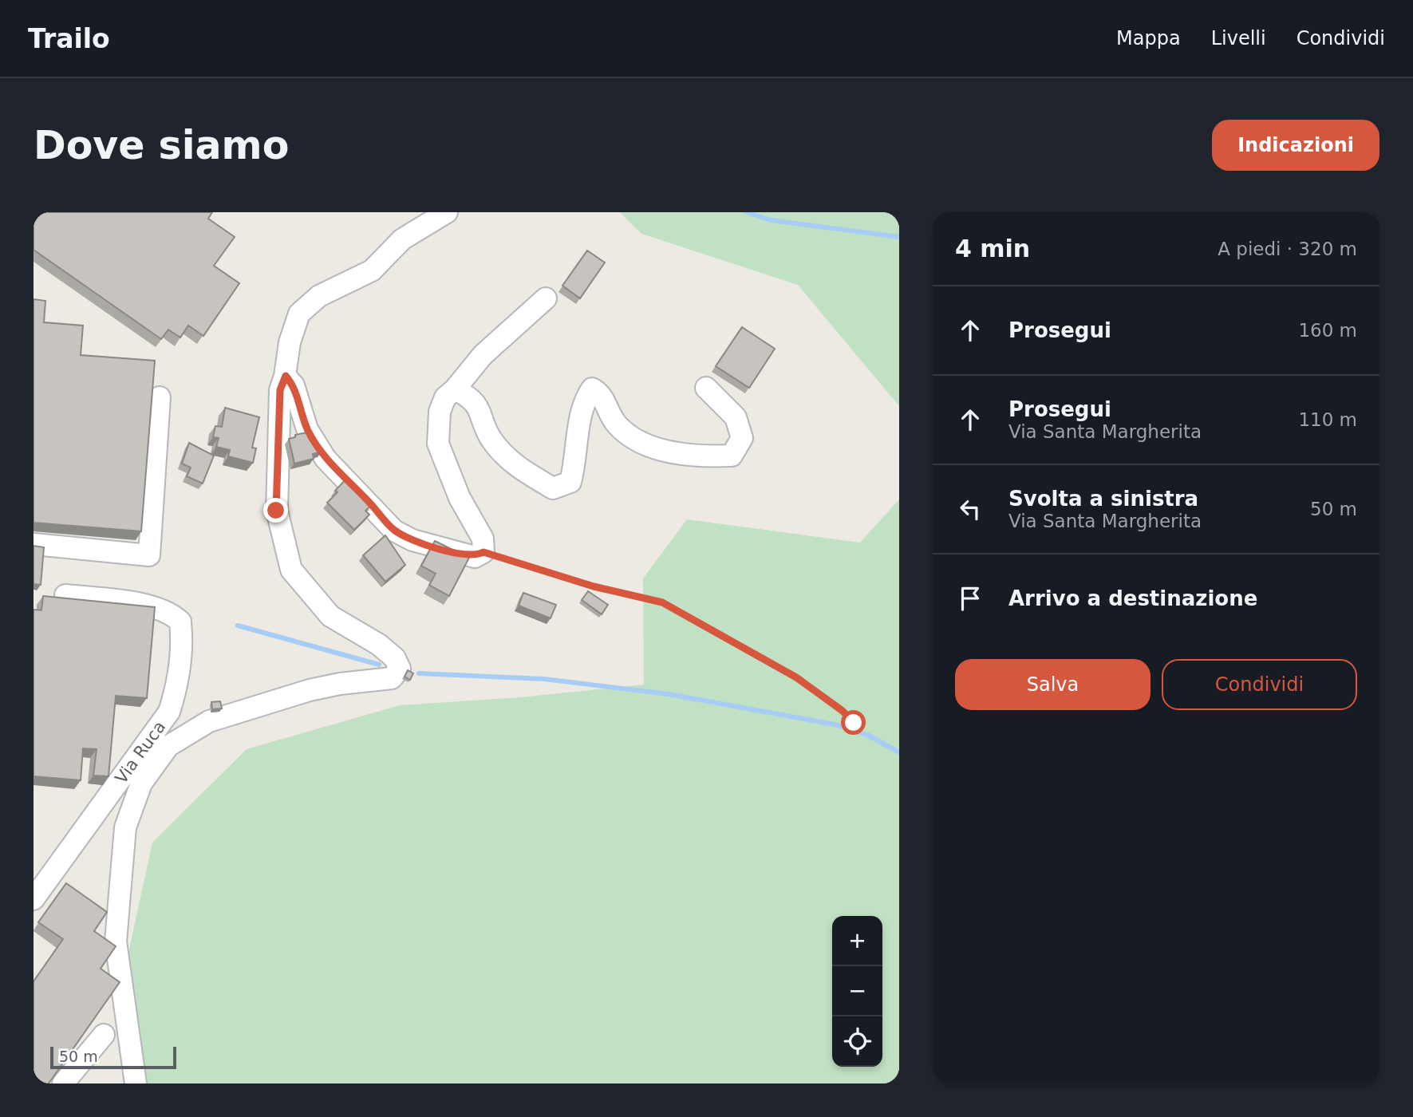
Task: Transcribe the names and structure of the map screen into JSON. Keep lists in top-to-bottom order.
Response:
{
  "streets": {
    "street": ["Via Ruca"]
  },
  "scale_bar": "50 m",
  "page": {
    "header": "Trailo",
    "nav": ["Mappa", "Livelli", "Condividi"],
    "buttons": [
      "Indicazioni",
      ["Salva", "Condividi"]
    ],
    "title": "Dove siamo",
    "heading": ["4 min", "A piedi · 320 m"],
    "list": [
      ["Prosegui", "160 m"],
      ["Prosegui", "Via Santa Margherita", "110 m"],
      ["Svolta a sinistra", "Via Santa Margherita", "50 m"],
      "Arrivo a destinazione"
    ],
    "map_buttons": ["+", "−"],
    "scale": "50 m"
  }
}
